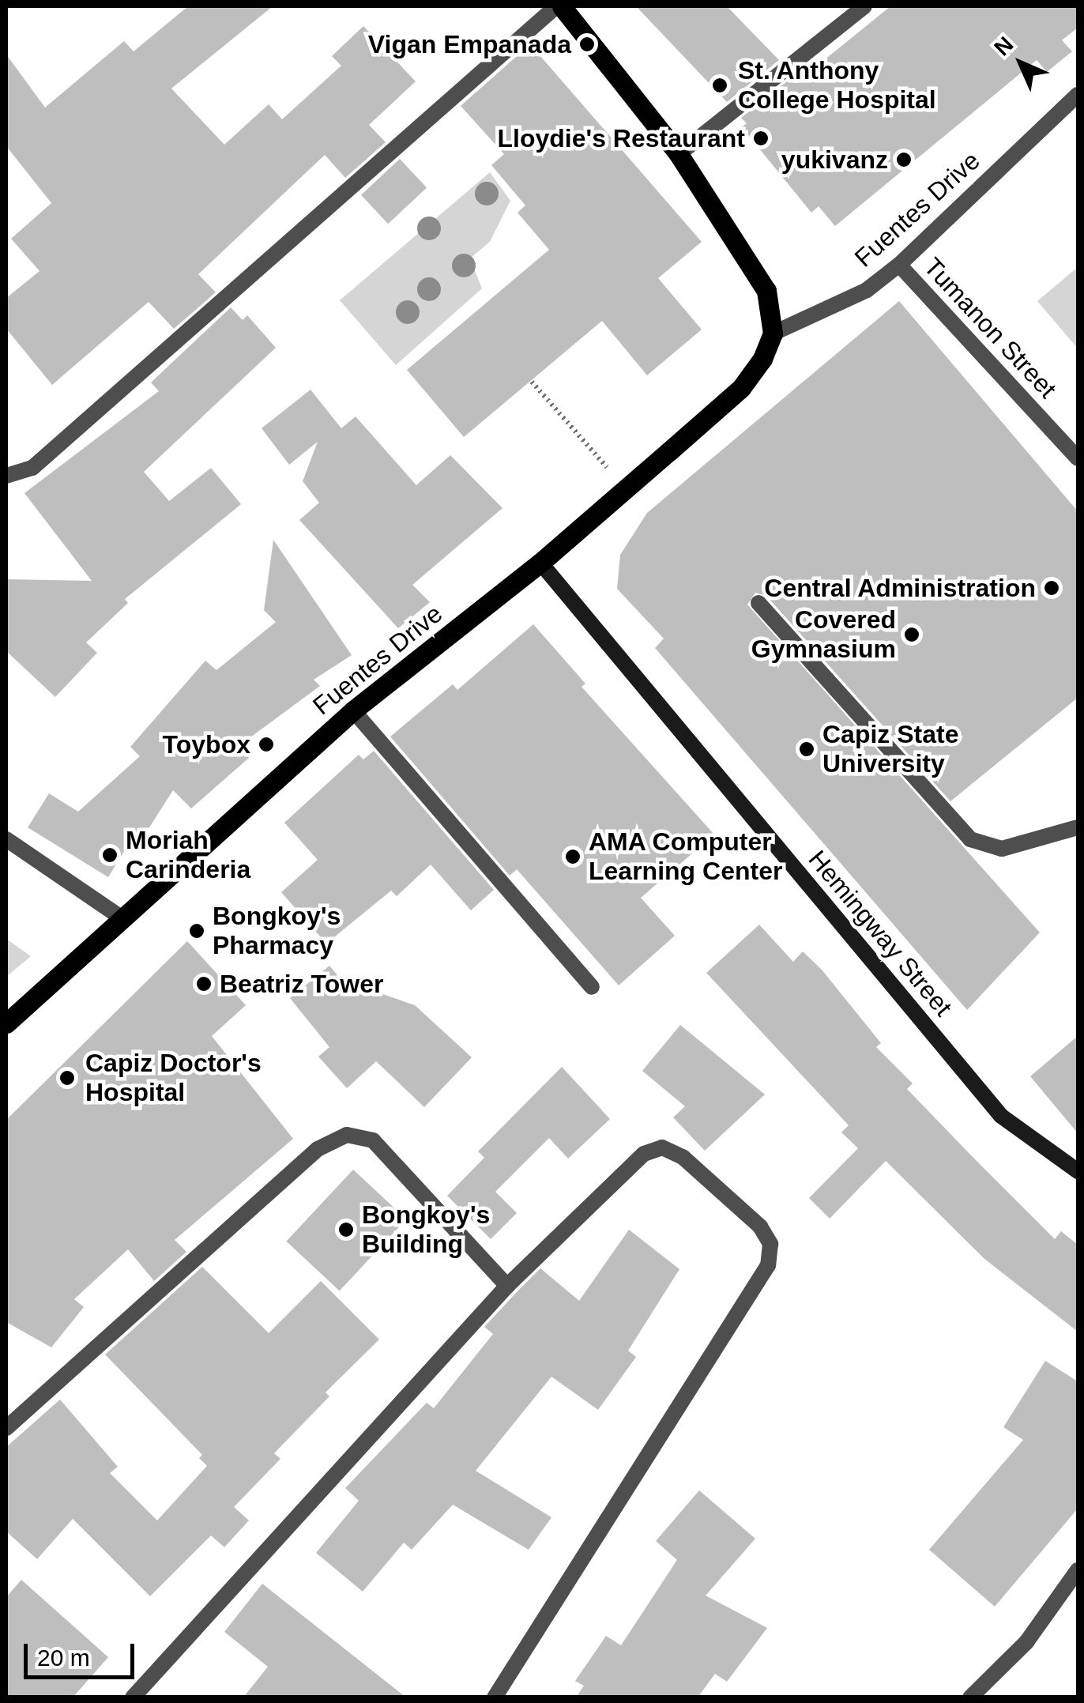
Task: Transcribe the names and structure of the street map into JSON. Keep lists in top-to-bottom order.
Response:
{
  "streets": {
    "main road": ["Fuentes Drive", "Hemingway Street"],
    "street": ["Tumanon Street"]
  },
  "crossings": [
    ["Fuentes Drive", "Tumanon Street"],
    ["Fuentes Drive", "Hemingway Street"]
  ],
  "places": [
    "Vigan Empanada",
    "St. Anthony College Hospital",
    "Lloydie's Restaurant",
    "yukivanz",
    "Central Administration",
    "Covered Gymnasium",
    "Toybox",
    "Capiz State University",
    "Moriah Carinderia",
    "AMA Computer Learning Center",
    "Bongkoy's Pharmacy",
    "Beatriz Tower",
    "Capiz Doctor's Hospital",
    "Bongkoy's Building"
  ],
  "scale_bar": "20 m",
  "north": "top left"
}
